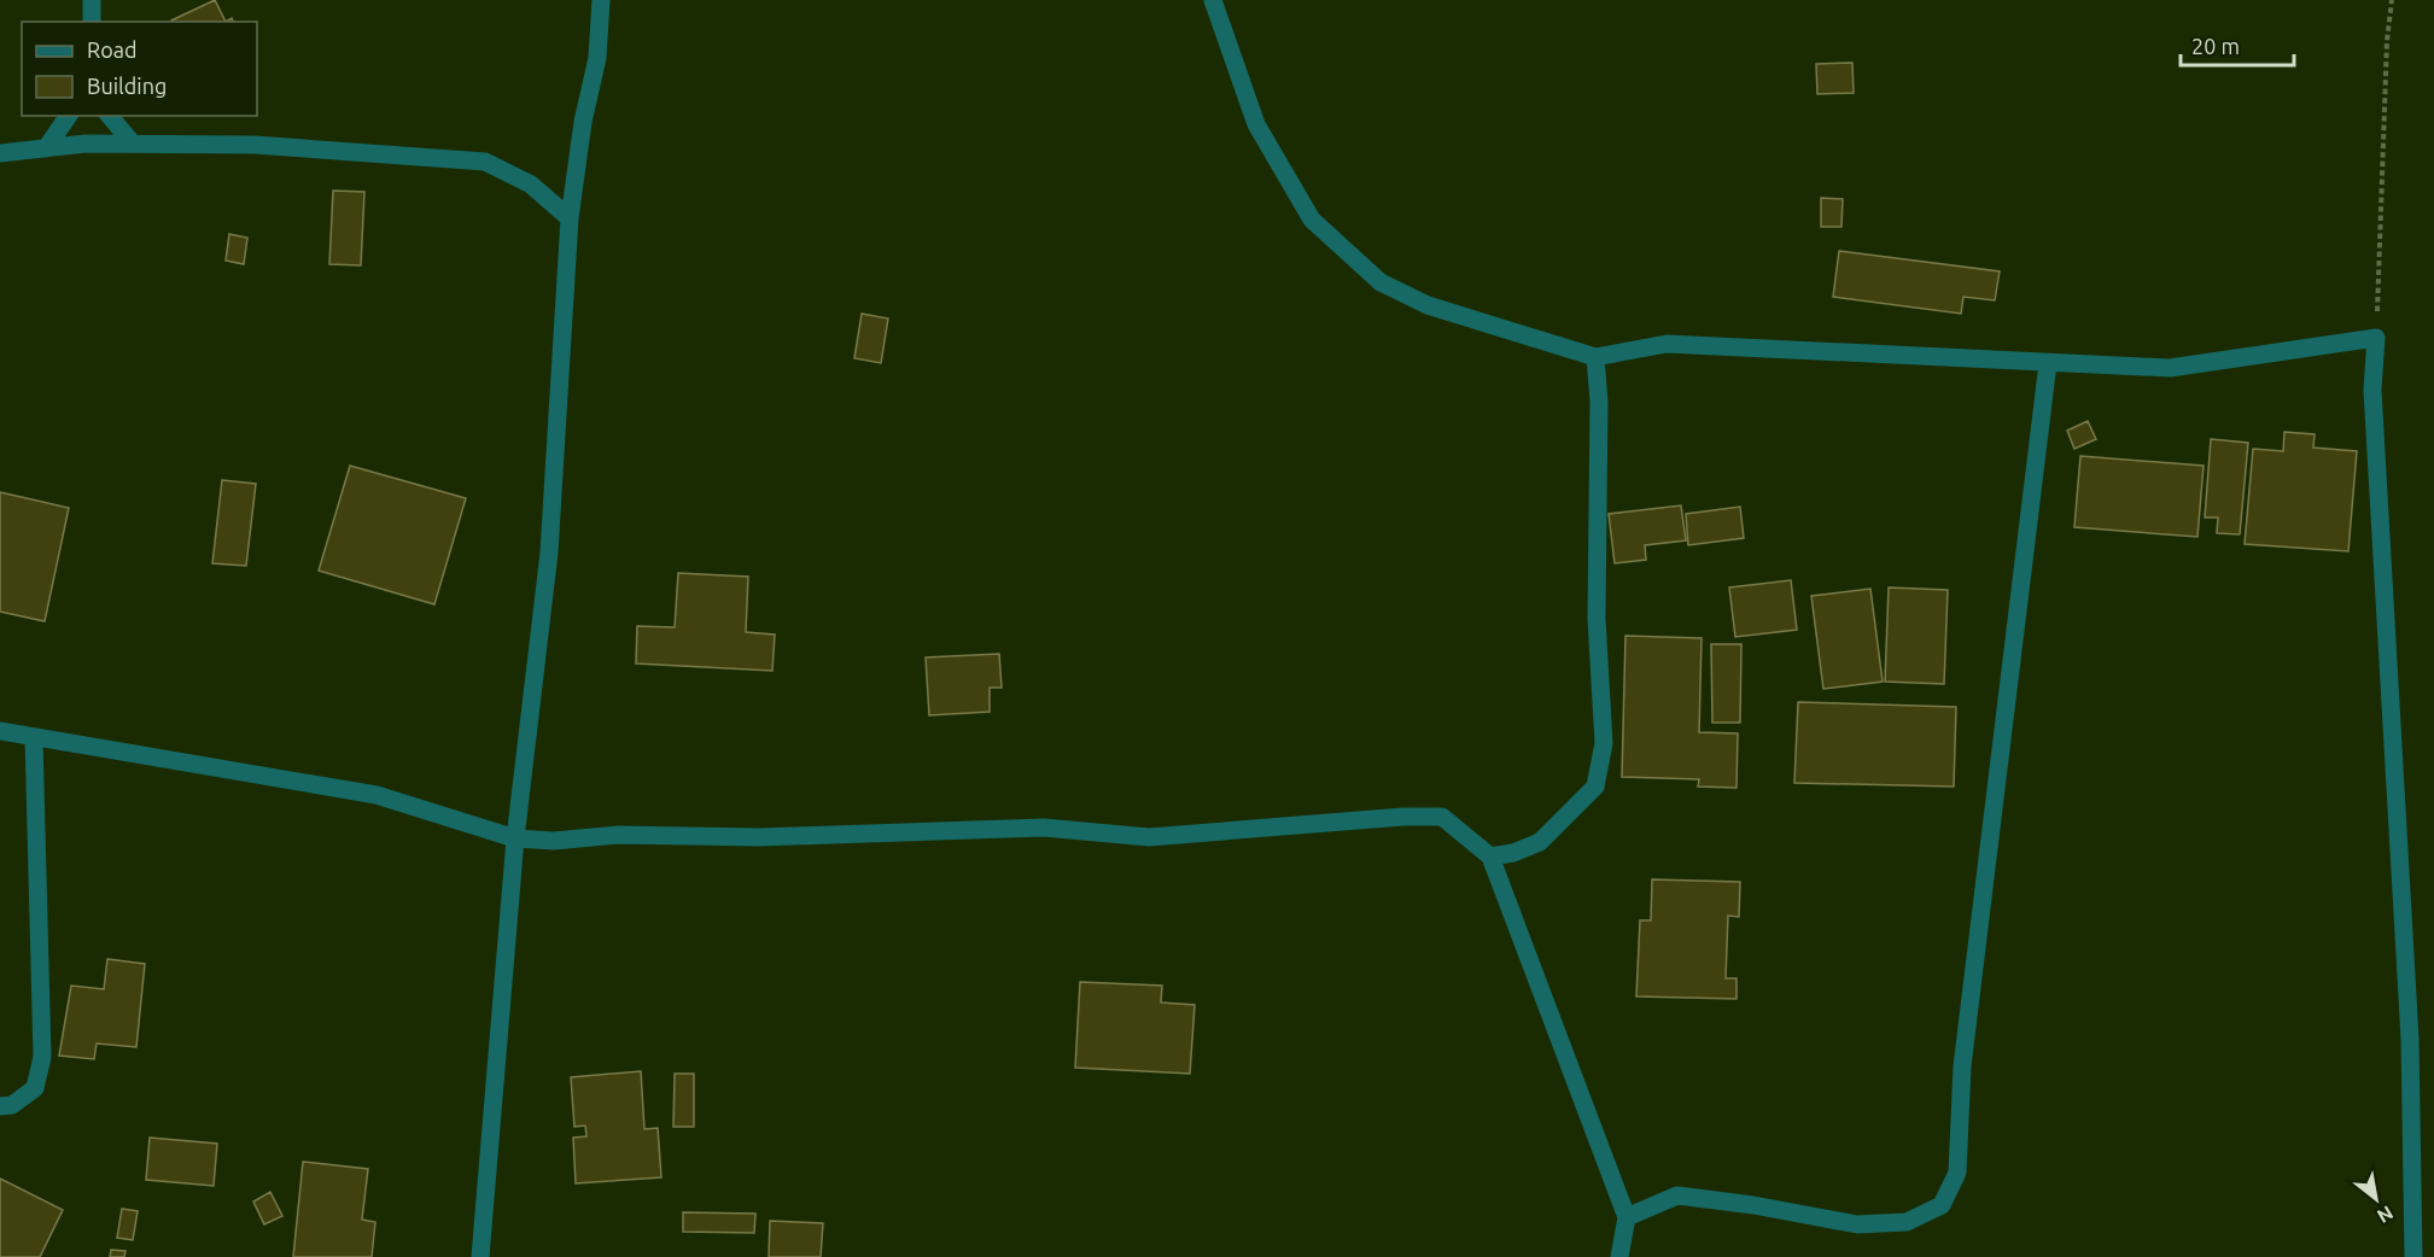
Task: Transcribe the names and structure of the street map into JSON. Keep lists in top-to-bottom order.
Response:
{
  "legend": ["Road", "Building"],
  "scale_bar": "20 m",
  "north": "bottom right"
}
